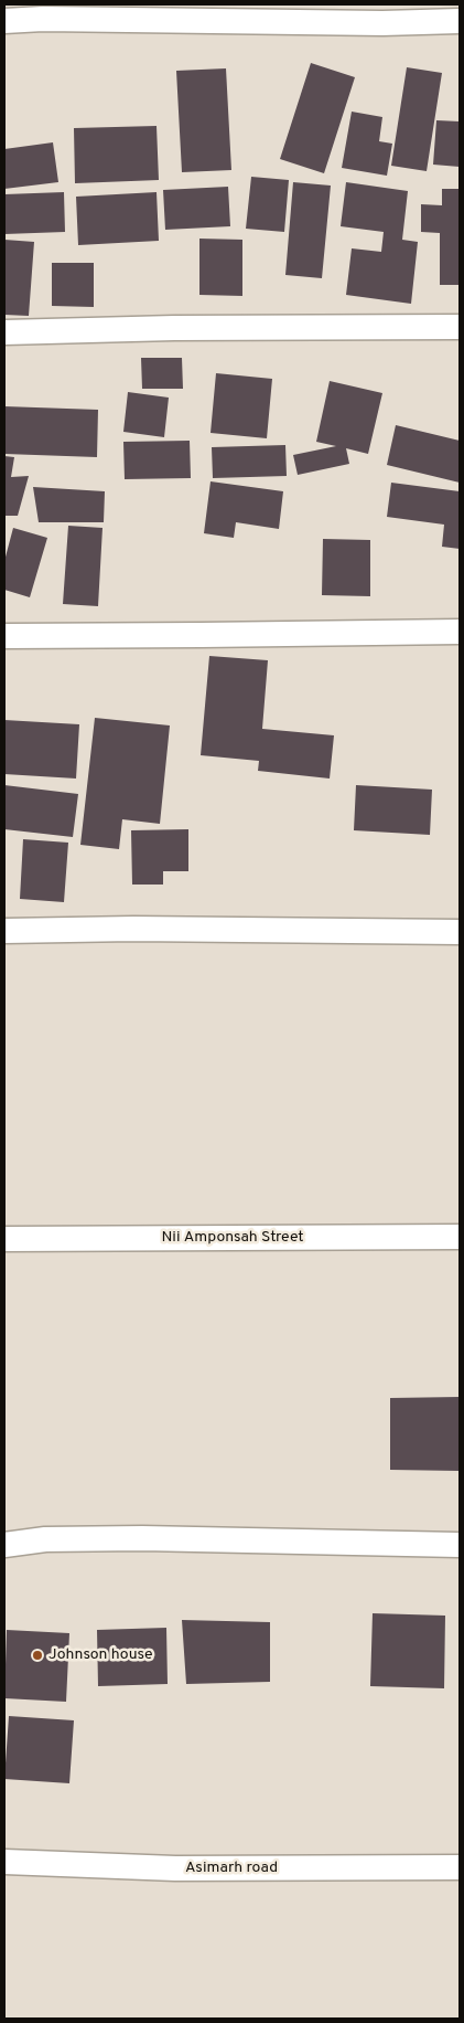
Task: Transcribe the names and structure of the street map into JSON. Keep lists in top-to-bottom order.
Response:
{
  "streets": {
    "street": ["Nii Amponsah Street", "Asimarh road"]
  },
  "places": ["Johnson house"]
}
